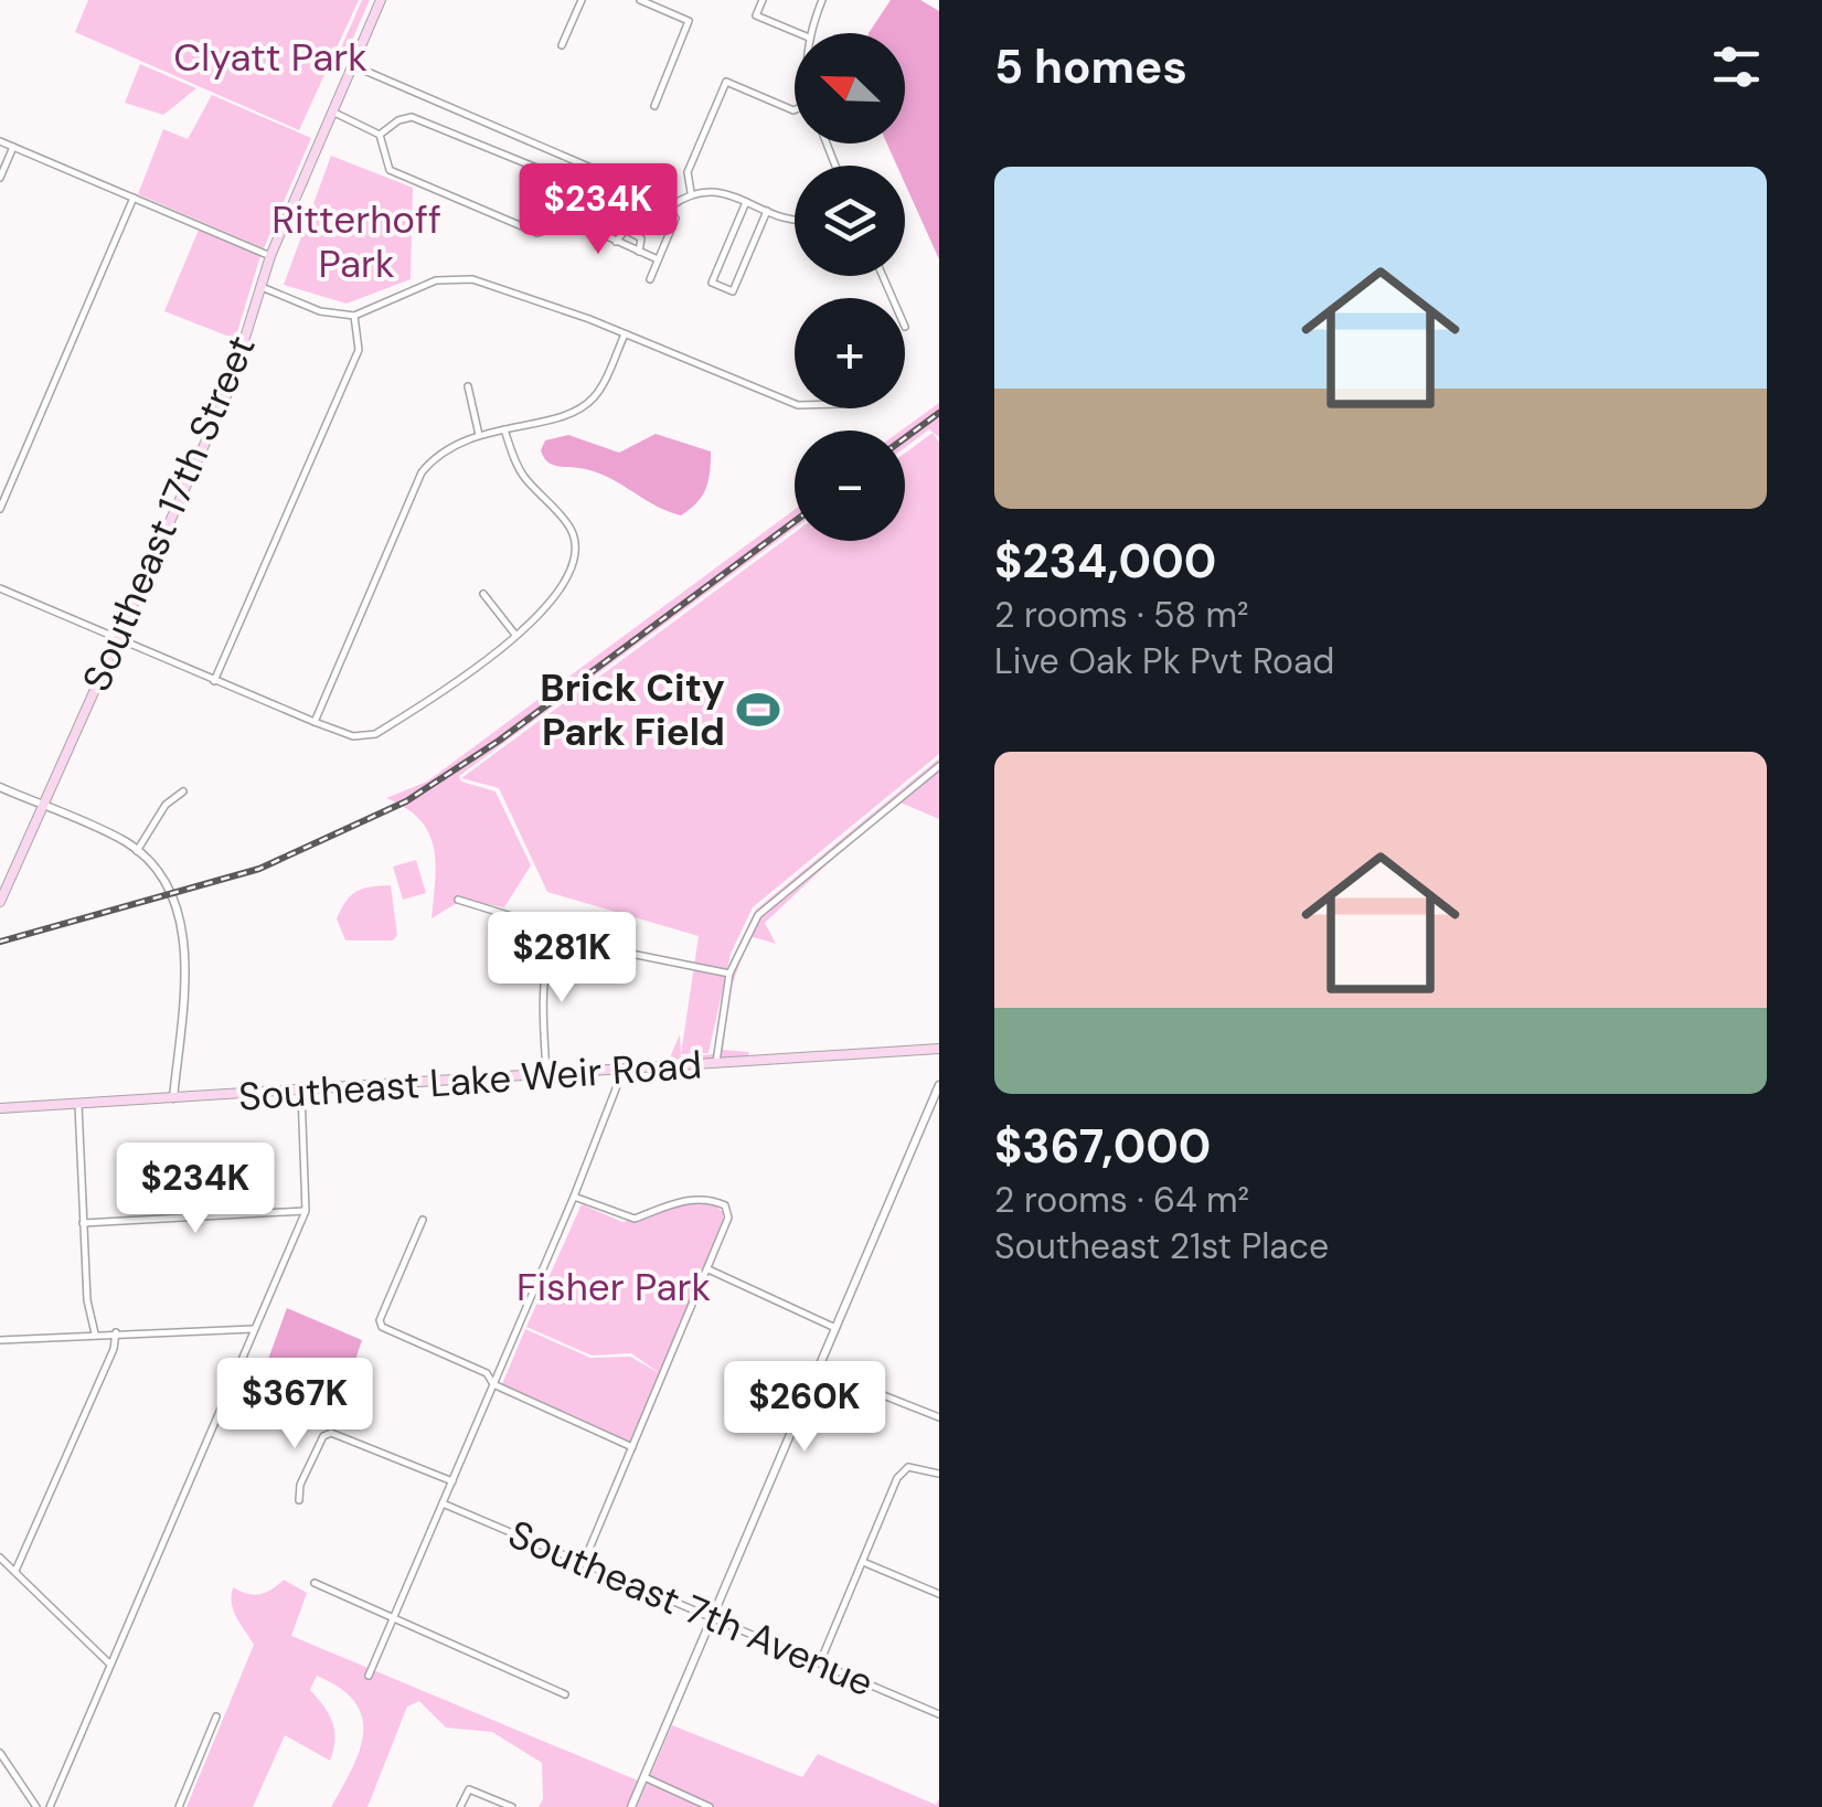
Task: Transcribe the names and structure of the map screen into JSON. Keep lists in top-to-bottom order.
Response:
{
  "streets": {
    "main road": ["Southeast 17th Street", "Southeast Lake Weir Road"],
    "street": ["Southeast 7th Avenue"]
  },
  "parks": ["Clyatt Park", "Ritterhoff Park", "Fisher Park"],
  "places": {
    "sports": ["Brick City Park Field"]
  },
  "north": "top left",
  "page": {
    "heading": "5 homes",
    "map_buttons": ["+", "−"],
    "list": [
      {
        "name": "$234,000",
        "note": "2 rooms · 58 m² · Live Oak Pk Pvt Road"
      },
      {
        "name": "$367,000",
        "note": "2 rooms · 64 m² · Southeast 21st Place"
      }
    ],
    "price": [
      "$234K",
      "$281K",
      "$234K",
      "$367K",
      "$260K"
    ]
  }
}
